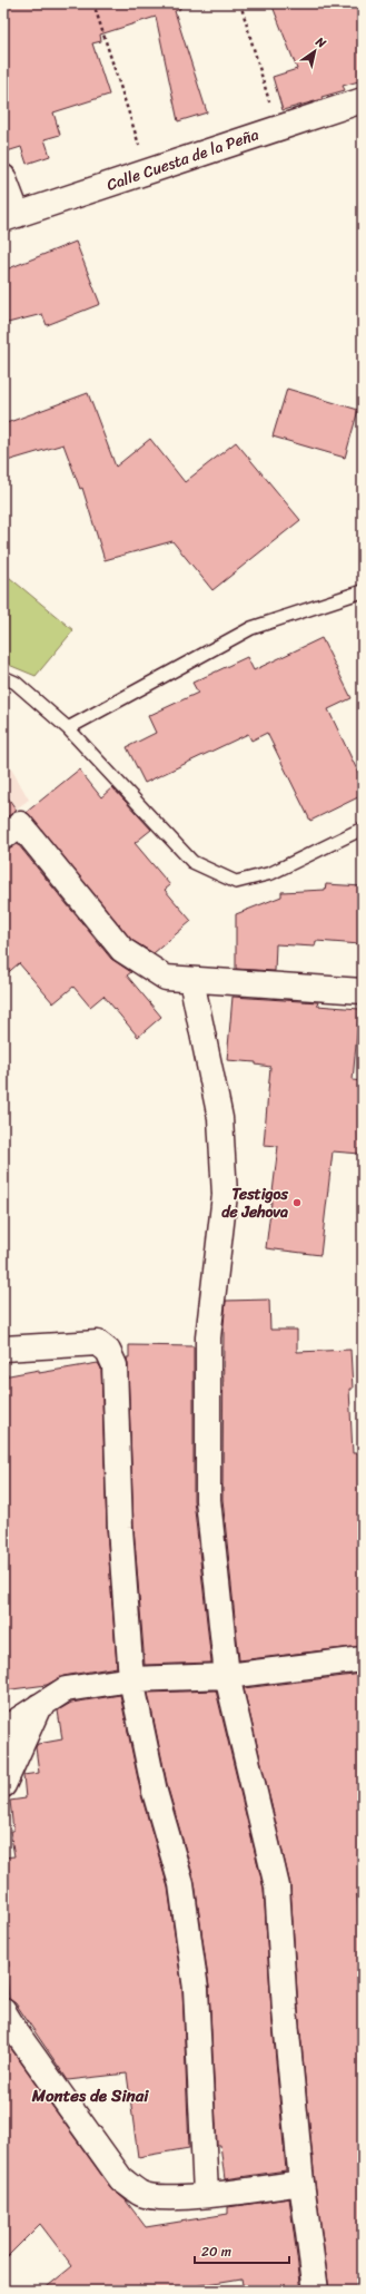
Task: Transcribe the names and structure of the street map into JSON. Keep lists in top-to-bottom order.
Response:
{
  "streets": {
    "street": ["Calle Cuesta de la Peña"]
  },
  "districts": ["Montes de Sinai"],
  "places": ["Testigos de Jehova"],
  "scale_bar": "20 m",
  "north": "top right"
}
